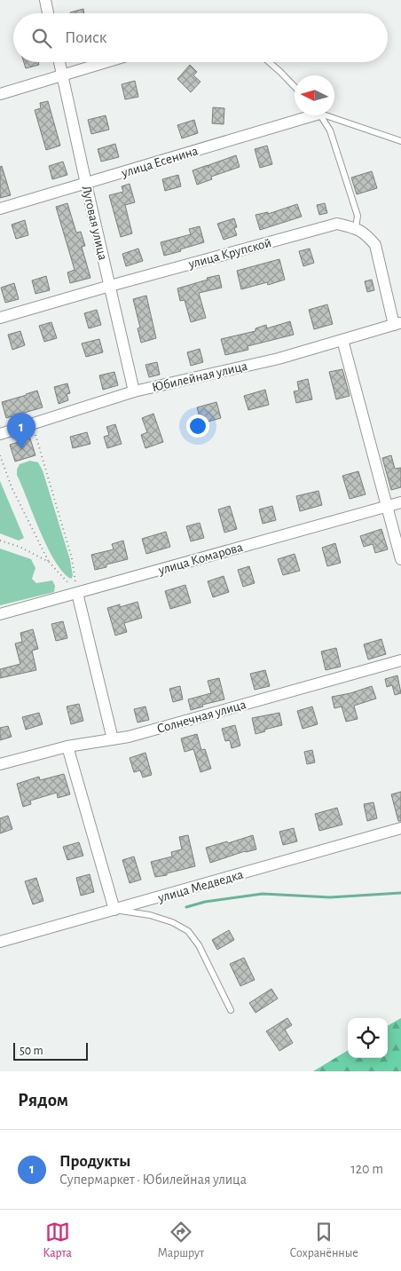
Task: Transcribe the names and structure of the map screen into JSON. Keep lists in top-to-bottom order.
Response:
{
  "streets": {
    "street": [
      "улица Есенина",
      "Луговая улица",
      "улица Крупской",
      "Юбилейная улица",
      "улица Комарова",
      "Солнечная улица",
      "улица Медведка"
    ]
  },
  "crossings": [
    ["улица Есенина", "Луговая улица"],
    ["Луговая улица", "улица Крупской"],
    ["Луговая улица", "Юбилейная улица"]
  ],
  "scale_bar": "50 m",
  "north": "left",
  "page": {
    "search": "Поиск",
    "pins": "1",
    "scale": "50 m",
    "heading": "Рядом",
    "list": [
      {
        "mark": "1",
        "name": "Продукты",
        "note": "Супермаркет · Юбилейная улица",
        "value": "120 m"
      }
    ],
    "nav": ["Карта", "Маршрут", "Сохранённые"]
  }
}
